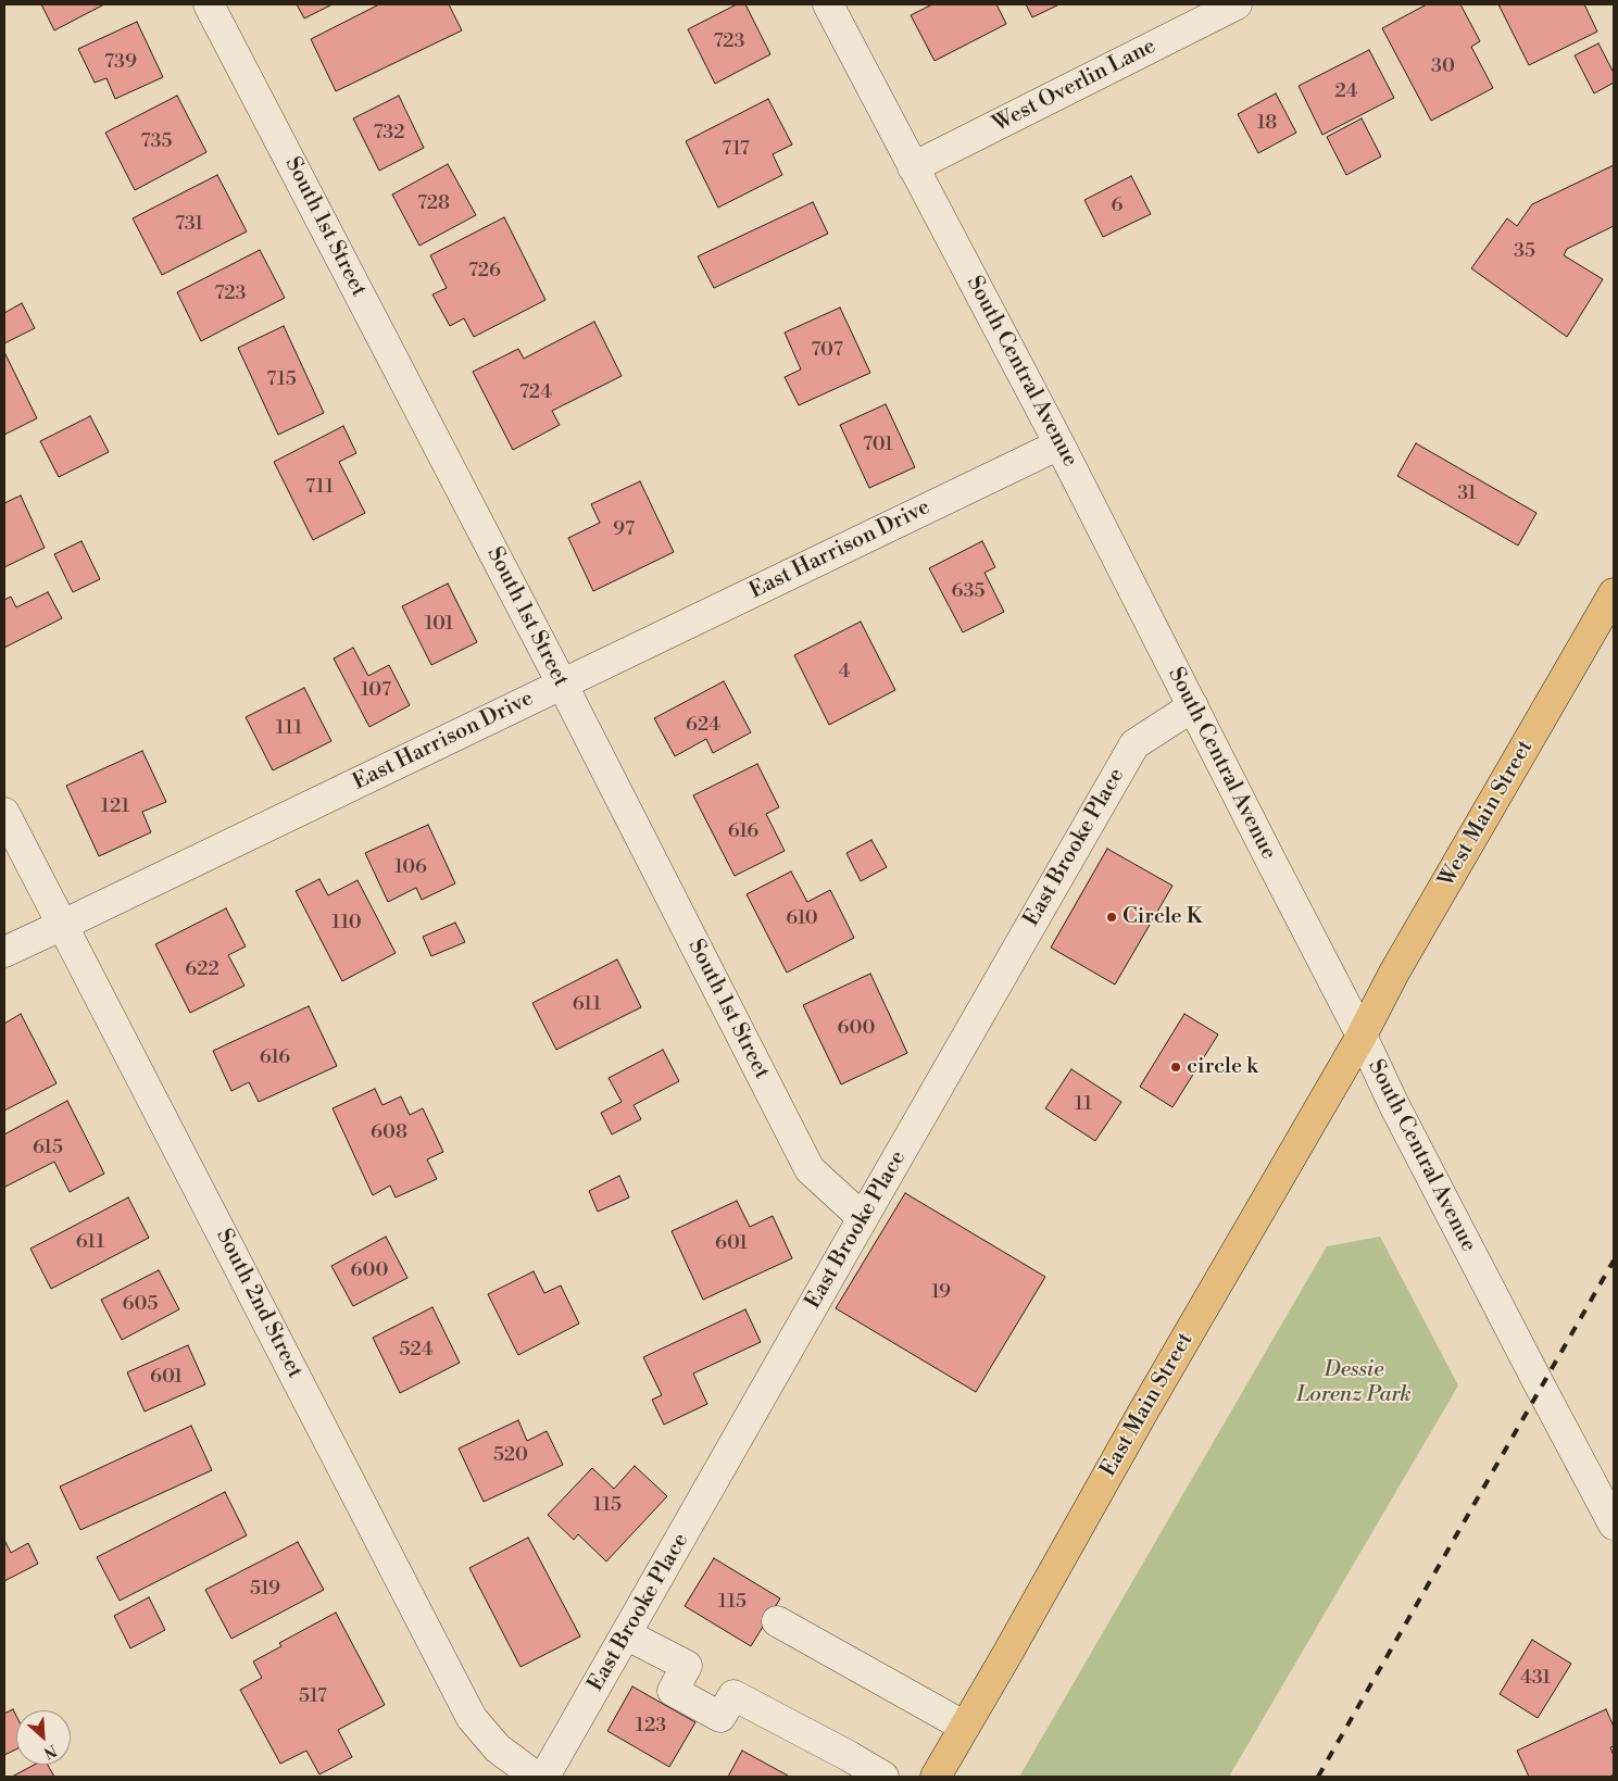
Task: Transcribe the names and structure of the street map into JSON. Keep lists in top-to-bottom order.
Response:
{
  "streets": {
    "main road": ["West Main Street", "East Main Street"],
    "street": [
      "West Overlin Lane",
      "South 1st Street",
      "South Central Avenue",
      "East Harrison Drive",
      "East Brooke Place",
      "South 2nd Street"
    ]
  },
  "crossings": [
    ["West Overlin Lane", "South Central Avenue"],
    ["South 1st Street", "East Harrison Drive"],
    ["South 1st Street", "East Brooke Place"],
    ["South Central Avenue", "East Harrison Drive"],
    ["South Central Avenue", "West Main Street"],
    ["South Central Avenue", "East Brooke Place"],
    ["South Central Avenue", "East Main Street"],
    ["East Harrison Drive", "South 2nd Street"],
    ["West Main Street", "East Main Street"]
  ],
  "parks": ["Dessie Lorenz Park"],
  "places": ["Circle K", "circle k"],
  "house_numbers": [
    "723",
    "739",
    "30",
    "24",
    "18",
    "732",
    "735",
    "717",
    "728",
    "6",
    "731",
    "35",
    "726",
    "723",
    "707",
    "715",
    "724",
    "701",
    "711",
    "31",
    "97",
    "635",
    "101",
    "4",
    "107",
    "624",
    "111",
    "121",
    "616",
    "106",
    "610",
    "110",
    "622",
    "611",
    "600",
    "616",
    "11",
    "608",
    "615",
    "611",
    "601",
    "600",
    "19",
    "605",
    "524",
    "601",
    "520",
    "115",
    "519",
    "115",
    "431",
    "517",
    "123"
  ],
  "north": "bottom right"
}
